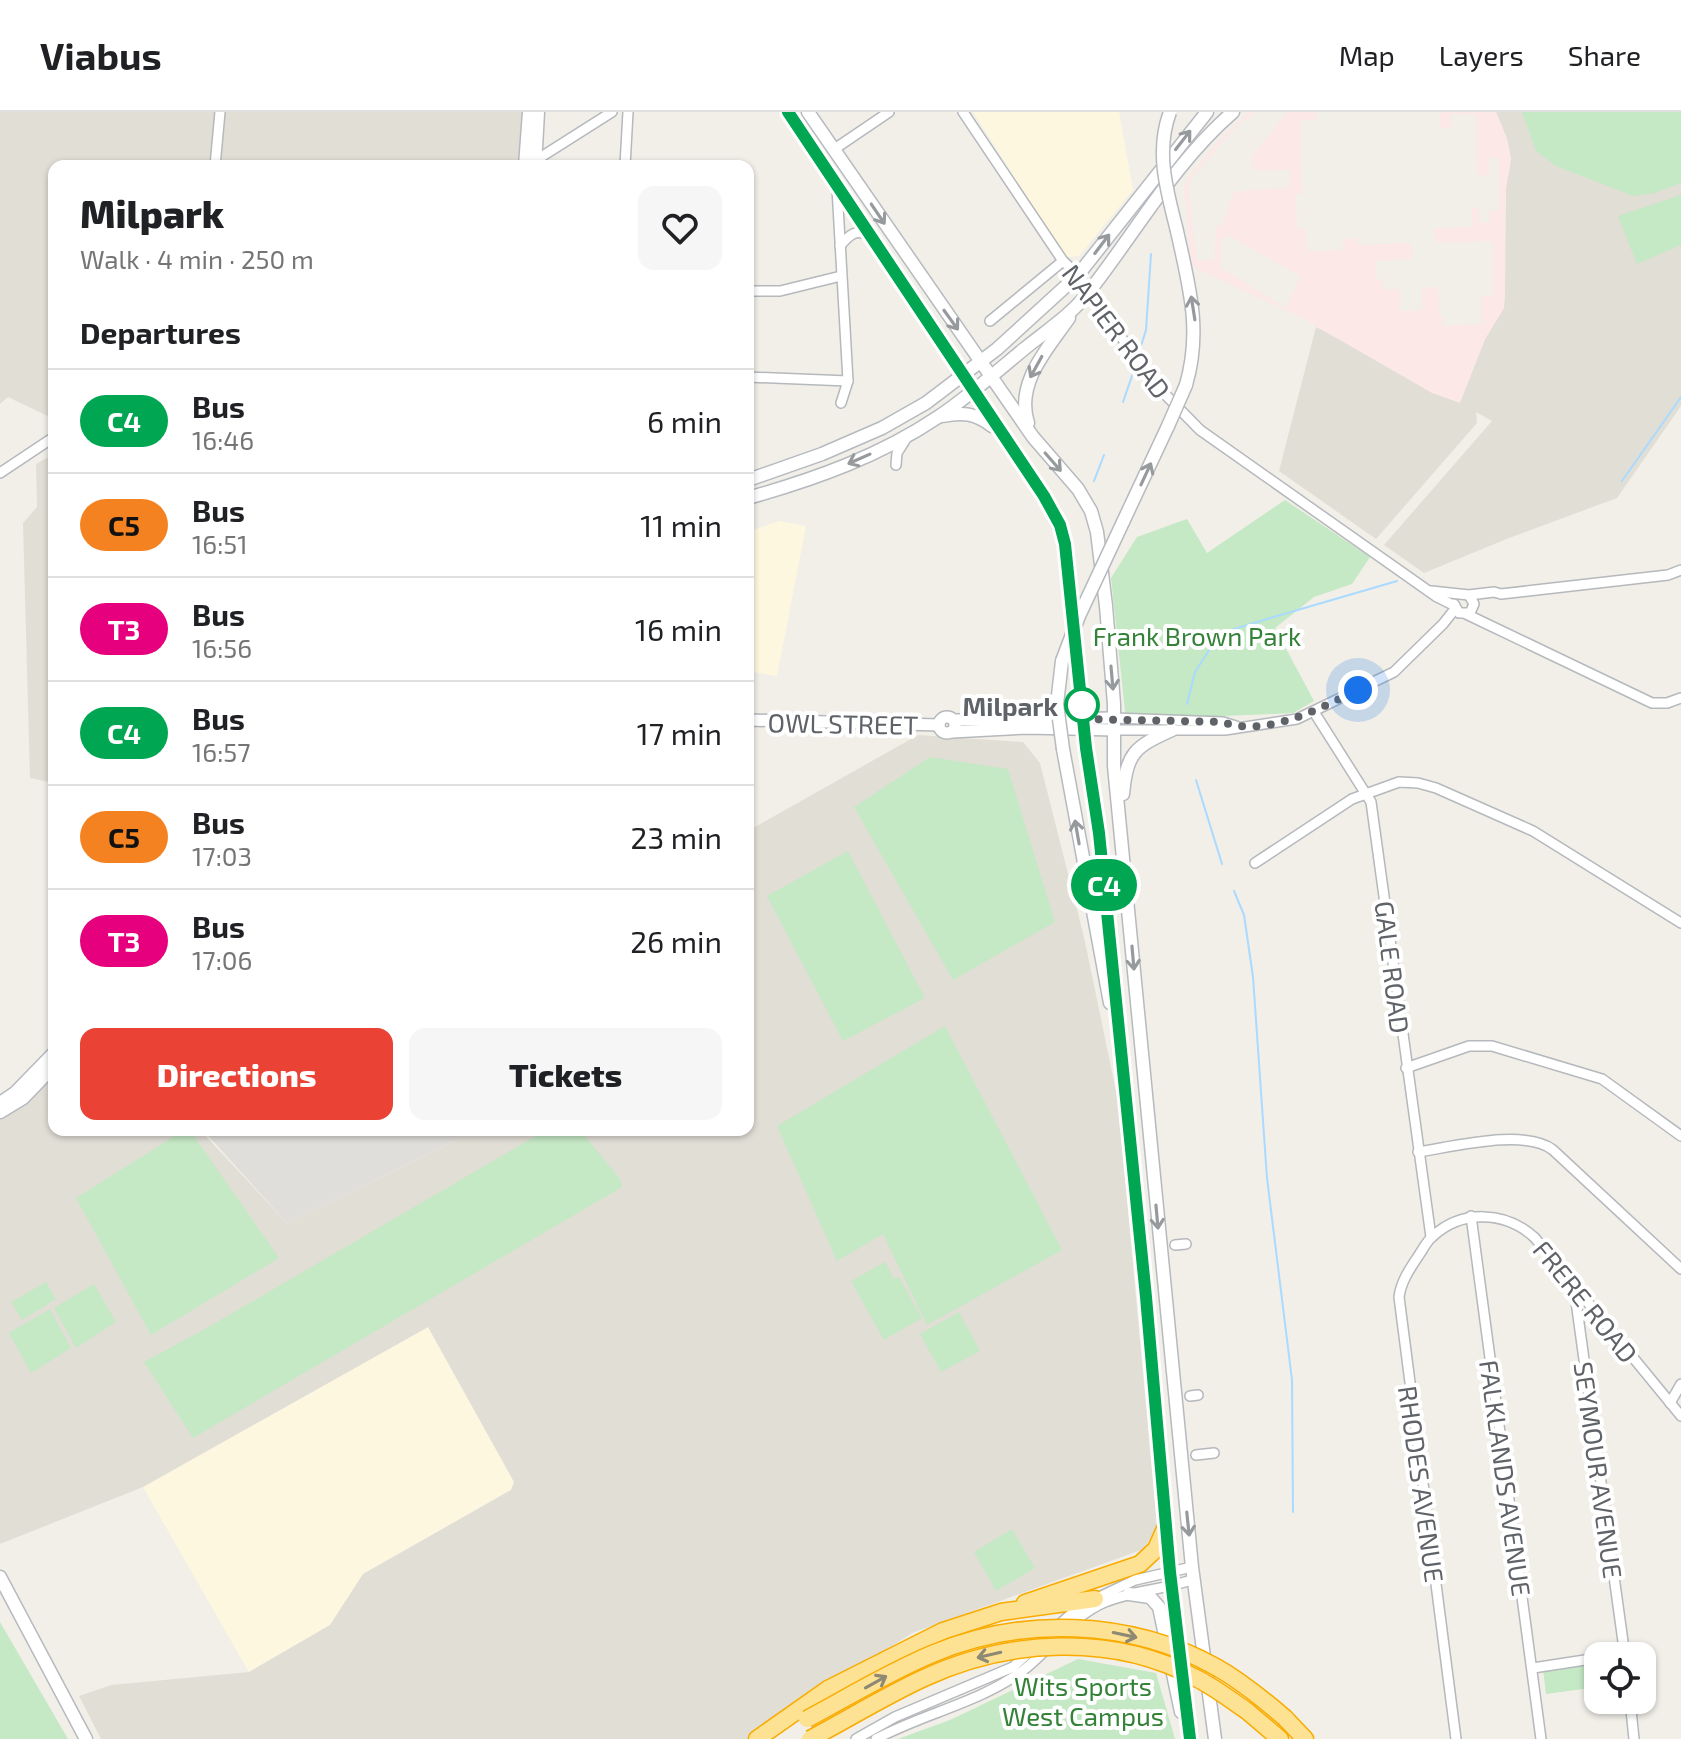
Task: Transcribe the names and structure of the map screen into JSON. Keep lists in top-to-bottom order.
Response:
{
  "streets": {
    "street": [
      "NAPIER ROAD",
      "OWL STREET",
      "GALE ROAD",
      "FRERE ROAD",
      "SEYMOUR AVENUE",
      "FALKLANDS AVENUE",
      "RHODES AVENUE"
    ]
  },
  "crossings": [
    ["GALE ROAD", "RHODES AVENUE"],
    ["FRERE ROAD", "SEYMOUR AVENUE"],
    ["FRERE ROAD", "FALKLANDS AVENUE"]
  ],
  "parks": ["Frank Brown Park", "Wits Sports West Campus"],
  "places": ["Milpark"],
  "lines": ["bus line C4"],
  "page": {
    "header": "Viabus",
    "nav": ["Map", "Layers", "Share"],
    "on_map": "C4",
    "heading": [
      ["Milpark", "Walk · 4 min · 250 m"],
      "Departures"
    ],
    "list": [
      {
        "mark": "C4",
        "name": "Bus",
        "note": "16:46",
        "value": "6 min"
      },
      {
        "mark": "C5",
        "name": "Bus",
        "note": "16:51",
        "value": "11 min"
      },
      {
        "mark": "T3",
        "name": "Bus",
        "note": "16:56",
        "value": "16 min"
      },
      {
        "mark": "C4",
        "name": "Bus",
        "note": "16:57",
        "value": "17 min"
      },
      {
        "mark": "C5",
        "name": "Bus",
        "note": "17:03",
        "value": "23 min"
      },
      {
        "mark": "T3",
        "name": "Bus",
        "note": "17:06",
        "value": "26 min"
      }
    ],
    "buttons": ["Directions", "Tickets"]
  }
}
